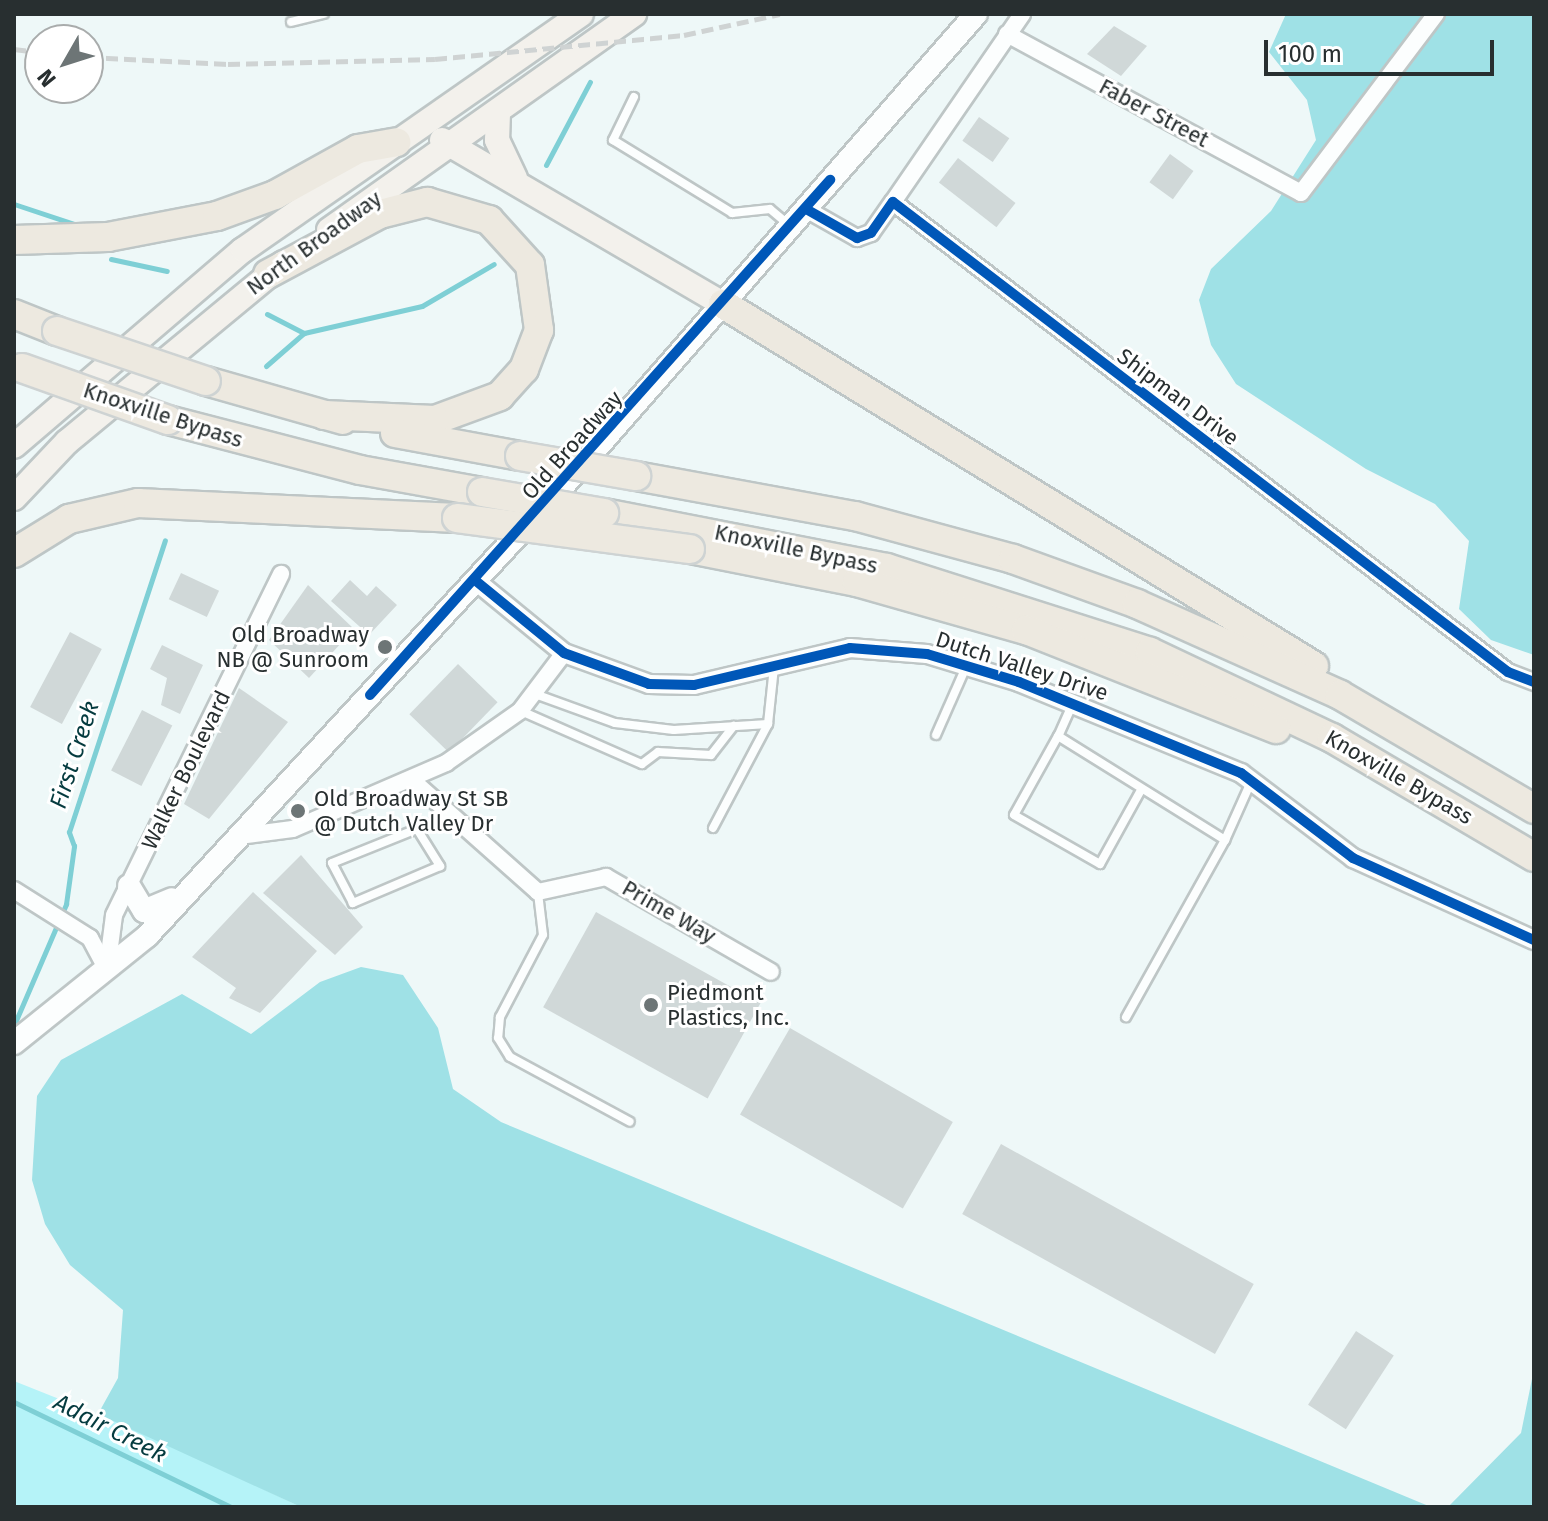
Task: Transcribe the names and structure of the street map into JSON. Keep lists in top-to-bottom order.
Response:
{
  "streets": {
    "highway": ["Knoxville Bypass"],
    "main road": ["North Broadway", "Old Broadway"],
    "street": [
      "Faber Street",
      "Shipman Drive",
      "Dutch Valley Drive",
      "Walker Boulevard",
      "Prime Way"
    ]
  },
  "crossings": [
    ["Old Broadway", "Dutch Valley Drive"],
    ["Old Broadway", "Walker Boulevard"]
  ],
  "water": ["First Creek", "Adair Creek"],
  "places": ["Old Broadway NB @ Sunroom", "Old Broadway St SB @ Dutch Valley Dr", "Piedmont Plastics, Inc."],
  "scale_bar": "100 m",
  "north": "bottom left"
}
